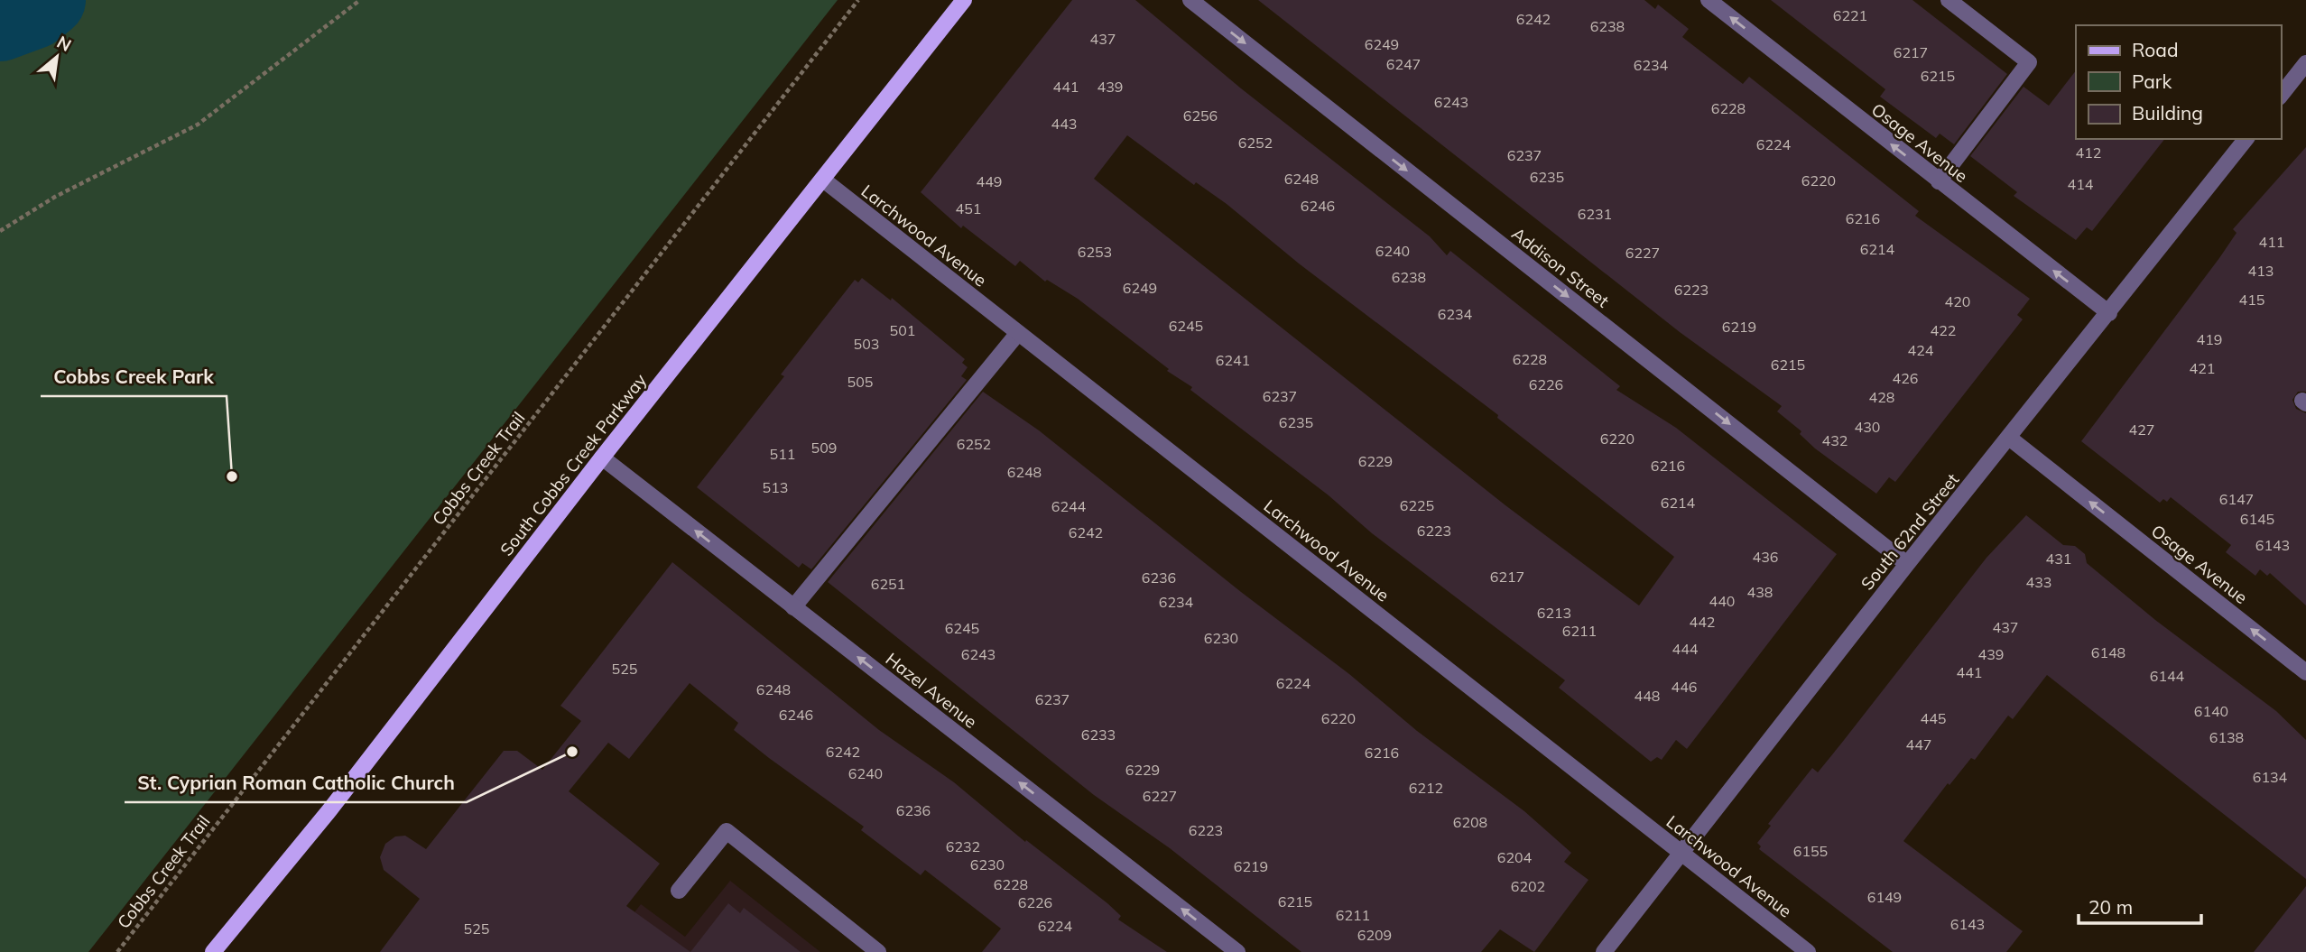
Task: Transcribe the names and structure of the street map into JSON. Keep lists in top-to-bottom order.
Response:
{
  "streets": {
    "main road": ["South Cobbs Creek Parkway"],
    "street": [
      "Osage Avenue",
      "Larchwood Avenue",
      "Addison Street",
      "South 62nd Street",
      "Hazel Avenue"
    ],
    "path": ["Cobbs Creek Trail"]
  },
  "crossings": [
    ["Osage Avenue", "South 62nd Street"],
    ["Larchwood Avenue", "South Cobbs Creek Parkway"],
    ["Larchwood Avenue", "South 62nd Street"],
    ["Addison Street", "South 62nd Street"],
    ["South Cobbs Creek Parkway", "Hazel Avenue"]
  ],
  "one_way": ["Osage Avenue", "Addison Street", "Hazel Avenue"],
  "places": ["Cobbs Creek Park", "St. Cyprian Roman Catholic Church"],
  "house_numbers": [
    "6221",
    "6242",
    "6238",
    "437",
    "6249",
    "6217",
    "6247",
    "6234",
    "6215",
    "441",
    "439",
    "6243",
    "6228",
    "6256",
    "443",
    "6252",
    "6224",
    "412",
    "6237",
    "6235",
    "6248",
    "6220",
    "449",
    "414",
    "6246",
    "451",
    "6231",
    "6216",
    "411",
    "6214",
    "6240",
    "6253",
    "6227",
    "413",
    "6238",
    "6249",
    "6223",
    "415",
    "420",
    "6234",
    "6245",
    "6219",
    "501",
    "422",
    "419",
    "503",
    "424",
    "6228",
    "6241",
    "6215",
    "421",
    "426",
    "505",
    "6226",
    "6237",
    "428",
    "6235",
    "430",
    "427",
    "6220",
    "432",
    "6252",
    "509",
    "511",
    "6229",
    "6216",
    "6248",
    "513",
    "6147",
    "6214",
    "6225",
    "6244",
    "6145",
    "6223",
    "6242",
    "6143",
    "436",
    "431",
    "6217",
    "6236",
    "433",
    "6251",
    "438",
    "440",
    "6234",
    "6213",
    "442",
    "437",
    "6245",
    "6211",
    "6230",
    "444",
    "6148",
    "6243",
    "439",
    "525",
    "441",
    "6144",
    "6224",
    "446",
    "6248",
    "448",
    "6237",
    "6140",
    "6246",
    "6220",
    "445",
    "6233",
    "6138",
    "447",
    "6242",
    "6216",
    "6229",
    "6240",
    "6134",
    "6212",
    "6227",
    "6236",
    "6208",
    "6223",
    "6232",
    "6155",
    "6204",
    "6230",
    "6219",
    "6228",
    "6202",
    "6149",
    "6215",
    "6226",
    "6211",
    "6143",
    "6224",
    "525",
    "6209"
  ],
  "legend": ["Road", "Park", "Building"],
  "scale_bar": "20 m",
  "north": "top right"
}
